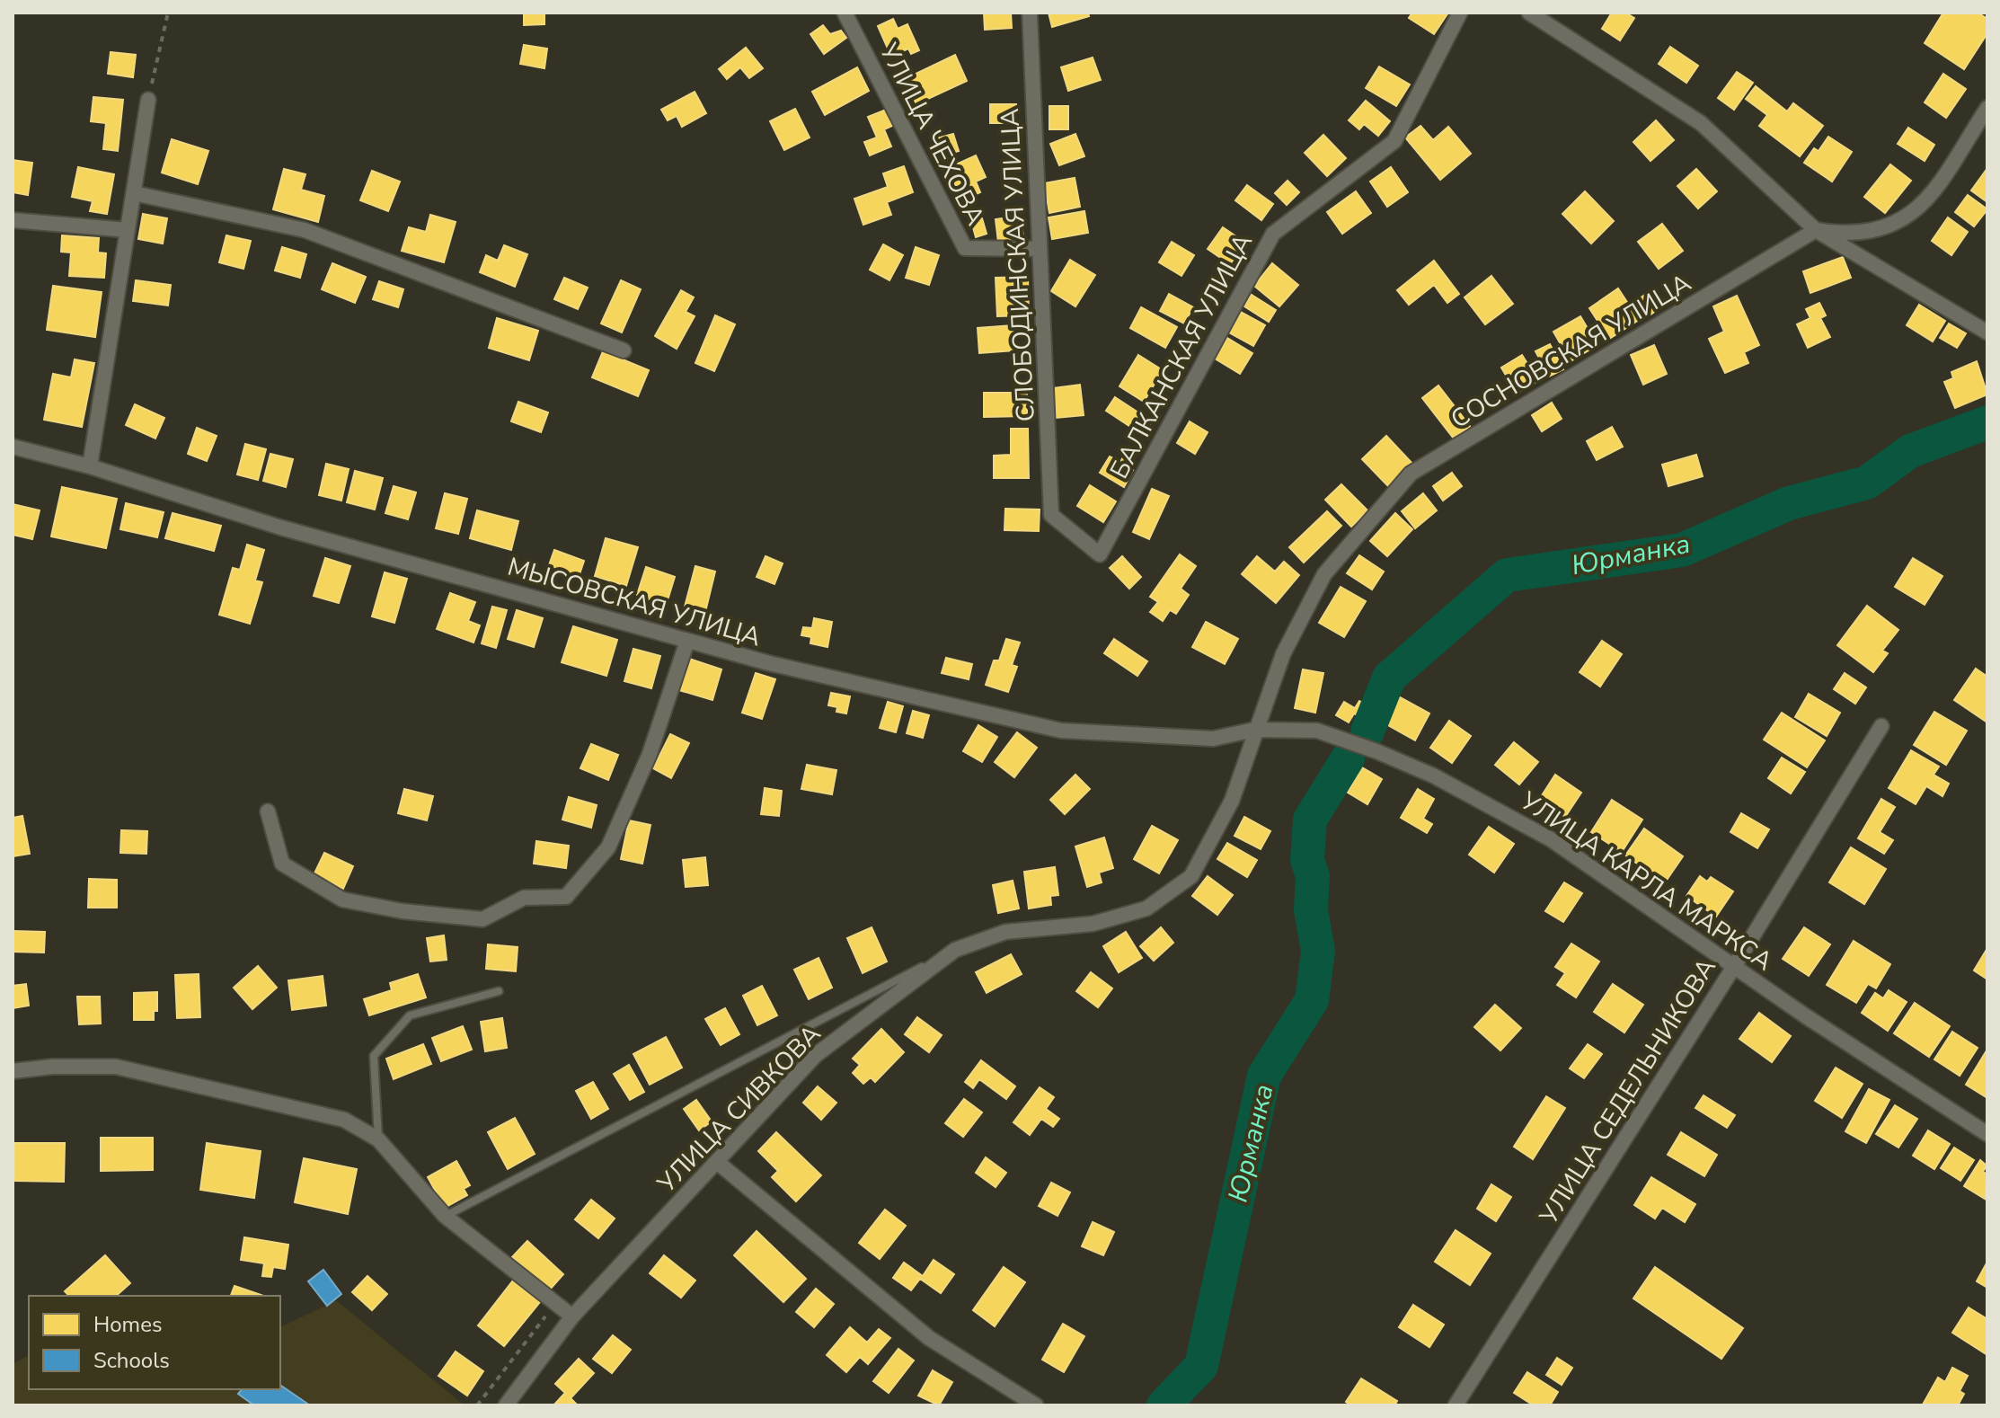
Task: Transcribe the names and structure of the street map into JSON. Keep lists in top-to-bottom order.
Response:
{
  "streets": {
    "street": [
      "УЛИЦА ЧЕХОВА",
      "СЛОБОДИНСКАЯ УЛИЦА",
      "СОСНОВСКАЯ УЛИЦА",
      "БАЛКАНСКАЯ УЛИЦА",
      "МЫСОВСКАЯ УЛИЦА",
      "УЛИЦА КАРЛА МАРКСА",
      "УЛИЦА СЕДЕЛЬНИКОВА",
      "УЛИЦА СИВКОВА"
    ]
  },
  "crossings": [
    ["УЛИЦА ЧЕХОВА", "СЛОБОДИНСКАЯ УЛИЦА"],
    ["СЛОБОДИНСКАЯ УЛИЦА", "БАЛКАНСКАЯ УЛИЦА"],
    ["СОСНОВСКАЯ УЛИЦА", "МЫСОВСКАЯ УЛИЦА"],
    ["СОСНОВСКАЯ УЛИЦА", "УЛИЦА КАРЛА МАРКСА"],
    ["СОСНОВСКАЯ УЛИЦА", "УЛИЦА СИВКОВА"],
    ["МЫСОВСКАЯ УЛИЦА", "УЛИЦА КАРЛА МАРКСА"],
    ["МЫСОВСКАЯ УЛИЦА", "УЛИЦА СИВКОВА"],
    ["УЛИЦА КАРЛА МАРКСА", "УЛИЦА СЕДЕЛЬНИКОВА"],
    ["УЛИЦА КАРЛА МАРКСА", "УЛИЦА СИВКОВА"]
  ],
  "water": ["Юрманка"],
  "legend": ["Homes", "Schools"]
}
